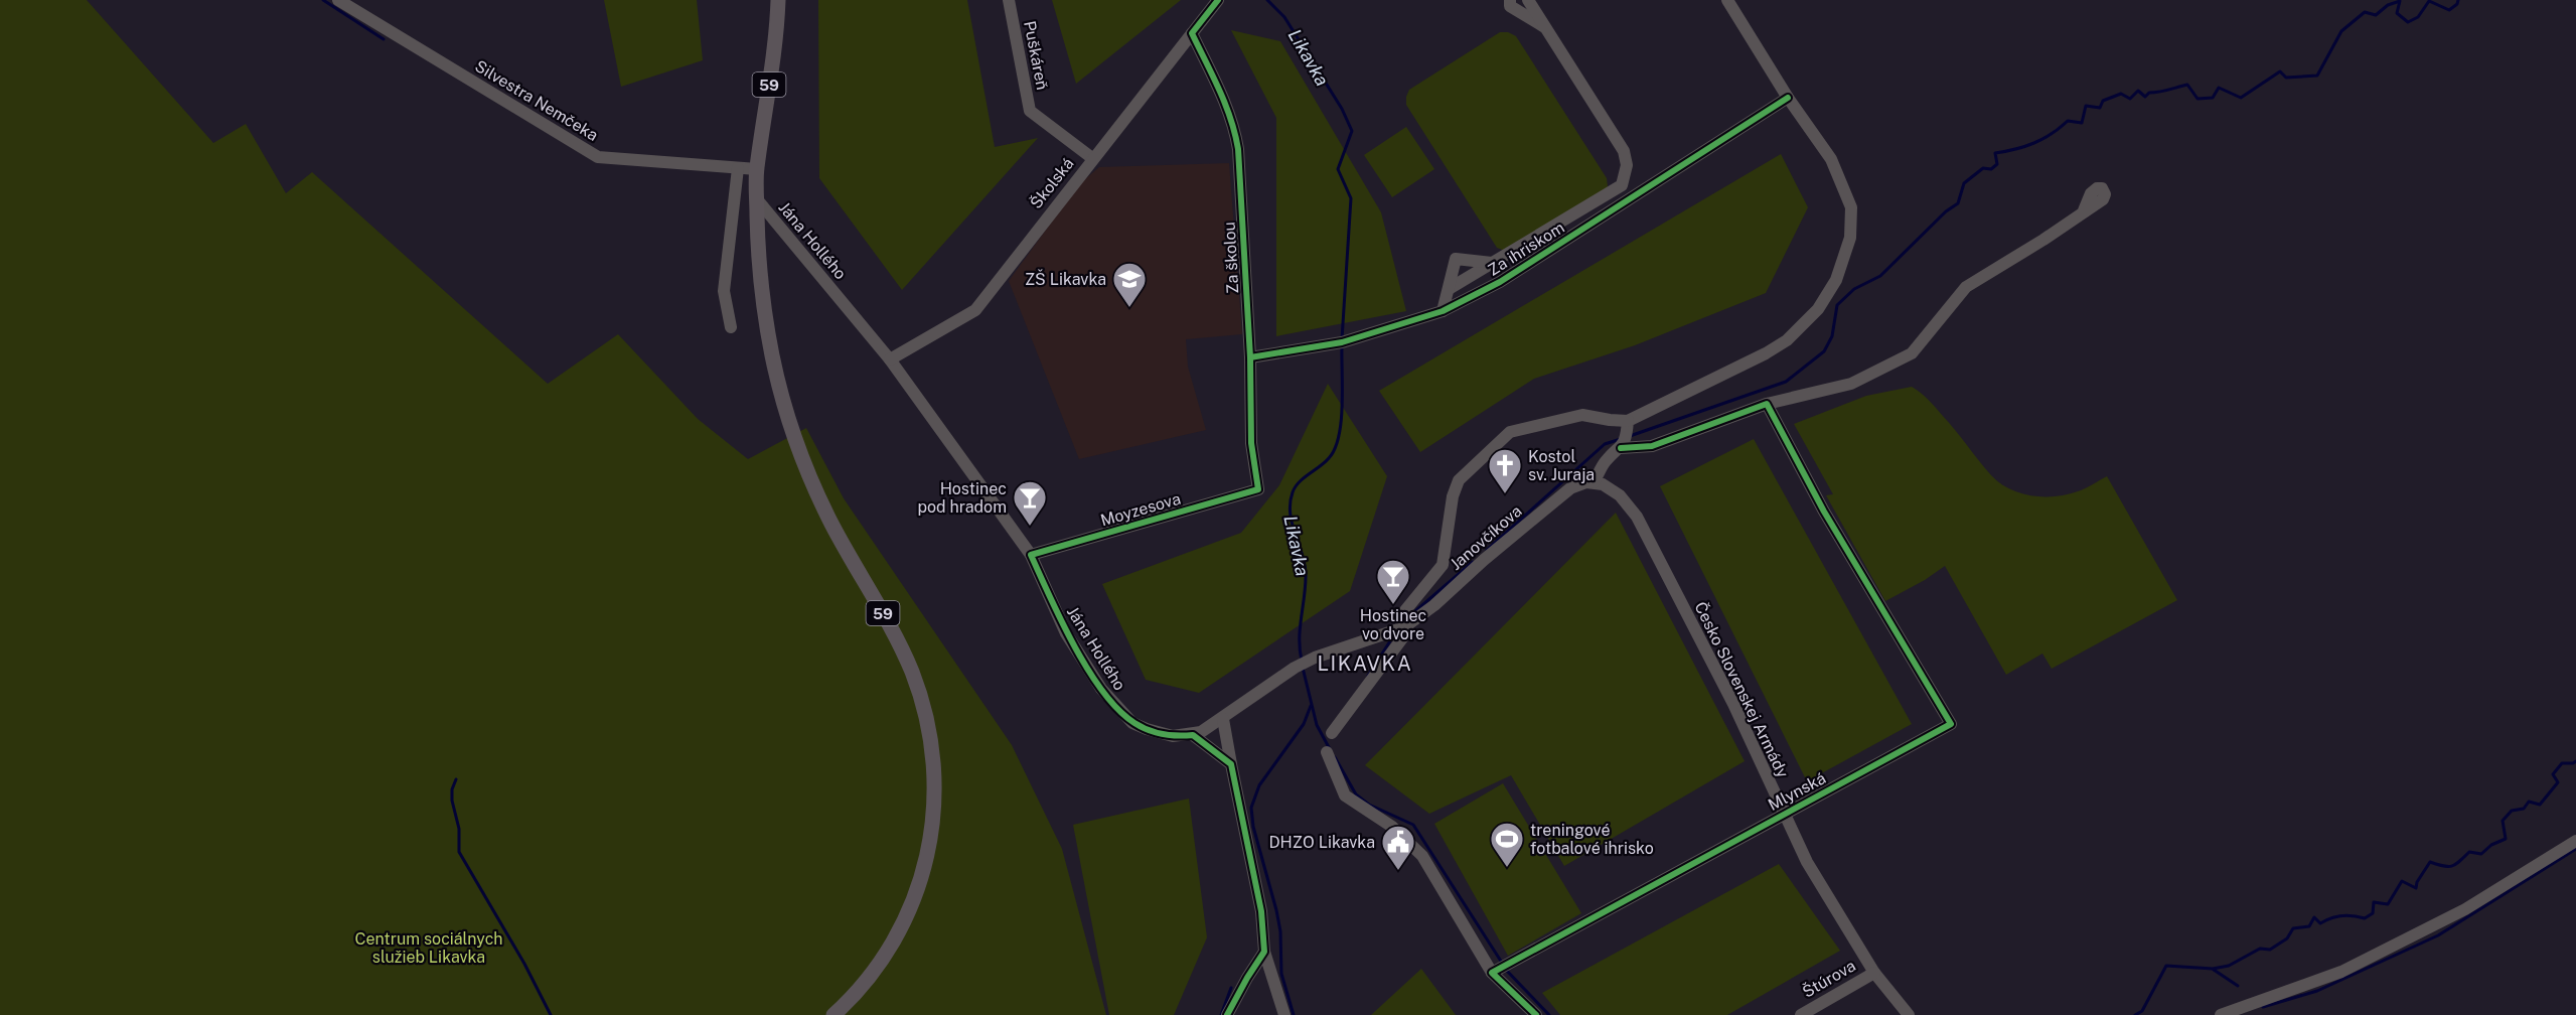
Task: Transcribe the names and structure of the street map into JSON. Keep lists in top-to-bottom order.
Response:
{
  "streets": {
    "main road": ["59"],
    "street": [
      "Puškáreň",
      "Silvestra Nemčeka",
      "Školská",
      "Jána Hollého",
      "Za ihriskom",
      "Za školou",
      "Moyzesova",
      "Janovčíkova",
      "Česko Slovenskej Armády",
      "Mlynská",
      "Štúrova"
    ]
  },
  "crossings": [
    ["Puškáreň", "Školská"],
    ["59", "Silvestra Nemčeka"],
    ["59", "Jána Hollého"],
    ["Školská", "Jána Hollého"],
    ["Školská", "Za školou"],
    ["Jána Hollého", "Moyzesova"],
    ["Jána Hollého", "Janovčíkova"],
    ["Za ihriskom", "Za školou"],
    ["Za školou", "Moyzesova"],
    ["Janovčíkova", "Česko Slovenskej Armády"],
    ["Česko Slovenskej Armády", "Mlynská"],
    ["Česko Slovenskej Armády", "Štúrova"]
  ],
  "districts": ["LIKAVKA"],
  "water": ["Likavka"],
  "parks": ["Centrum sociálnych služieb Likavka"],
  "places": {
    "school or university": ["ZŠ Likavka"],
    "church": ["Kostol sv. Juraja"],
    "bar": ["Hostinec pod hradom", "Hostinec vo dvore"],
    "sports": ["treningové fotbalové ihrisko"],
    "public building": ["DHZO Likavka"]
  }
}
